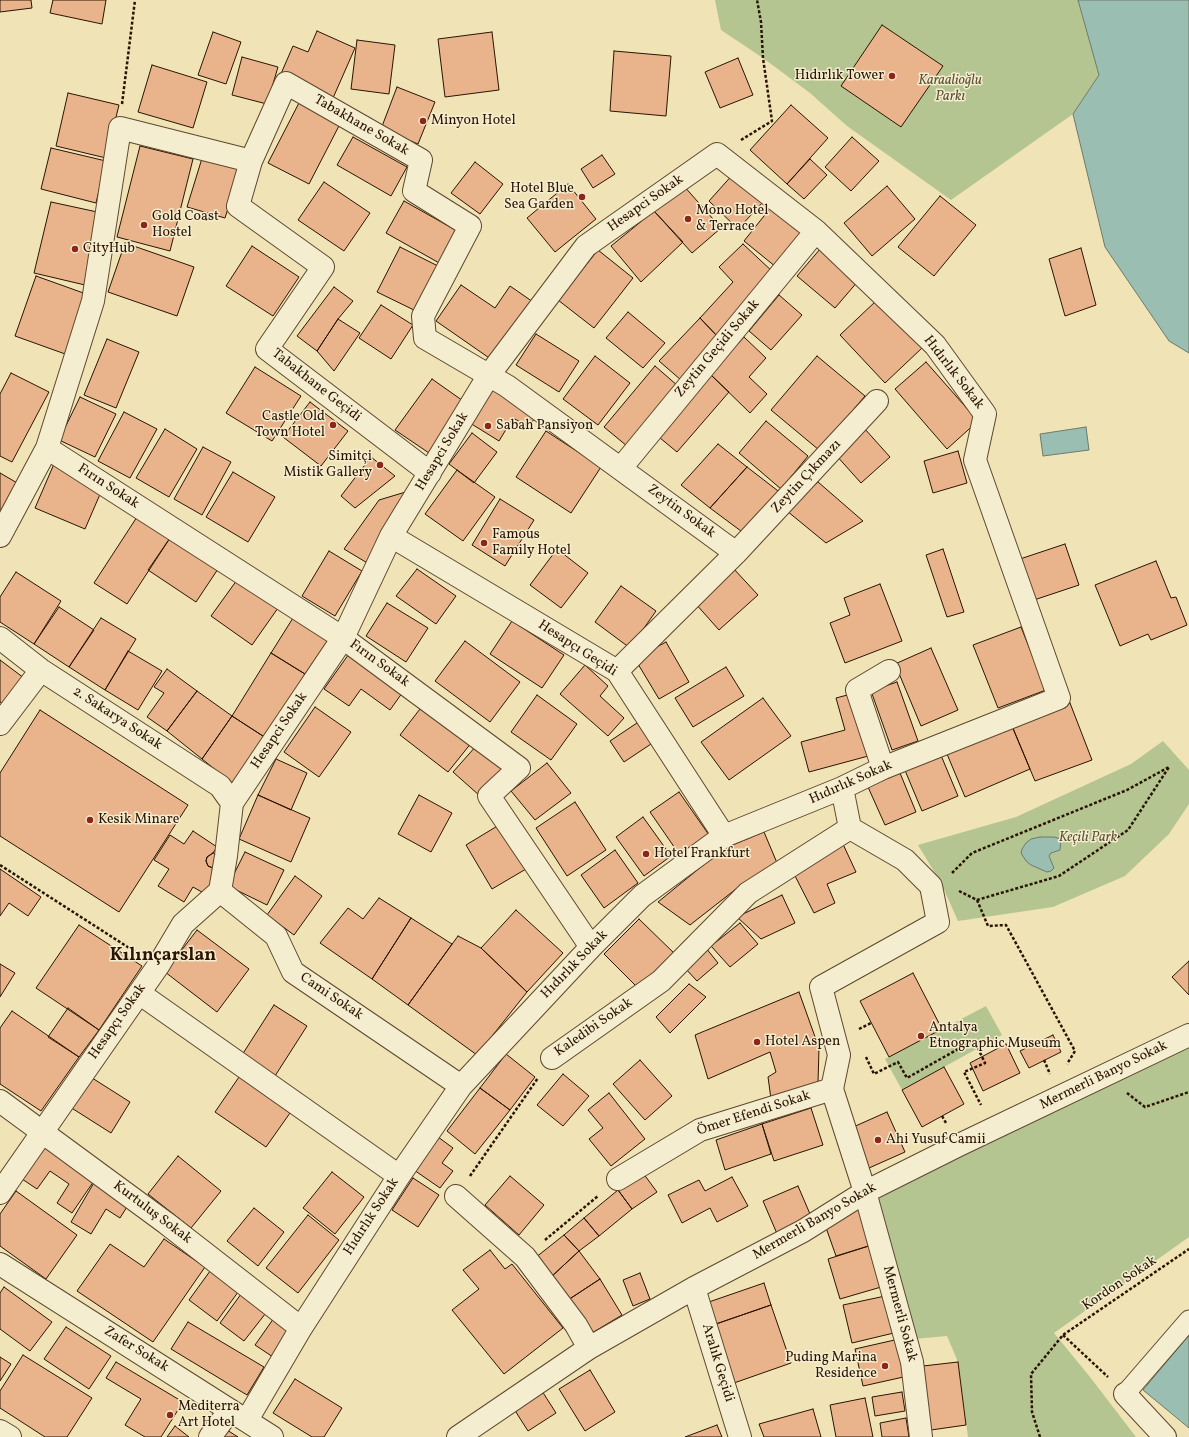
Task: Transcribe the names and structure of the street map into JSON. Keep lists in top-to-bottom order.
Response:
{
  "streets": {
    "street": [
      "Tabakhane Sokak",
      "Hesapci Sokak",
      "Zeytin Geçidi Sokak",
      "Hıdırlık Sokak",
      "Tabakhane Geçidi",
      "Zeytin Çıkmazı",
      "Fırın Sokak",
      "Zeytin Sokak",
      "Hesapçı Geçidi",
      "2. Sakarya Sokak",
      "Cami Sokak",
      "Hesapçı Sokak",
      "Kaledibi Sokak",
      "Mermerli Banyo Sokak",
      "Ömer Efendi Sokak",
      "Kurtuluş Sokak",
      "Mermerli Sokak",
      "Zafer Sokak",
      "Aralık Geçidi"
    ],
    "path": ["Kordon Sokak"]
  },
  "crossings": [
    ["Tabakhane Sokak", "Hesapci Sokak"],
    ["Tabakhane Sokak", "Tabakhane Geçidi"],
    ["Tabakhane Sokak", "Zeytin Sokak"],
    ["Hesapci Sokak", "Hıdırlık Sokak"],
    ["Hesapci Sokak", "Tabakhane Geçidi"],
    ["Hesapci Sokak", "Fırın Sokak"],
    ["Hesapci Sokak", "Zeytin Sokak"],
    ["Hesapci Sokak", "Hesapçı Geçidi"],
    ["Hesapci Sokak", "2. Sakarya Sokak"],
    ["Zeytin Geçidi Sokak", "Hıdırlık Sokak"],
    ["Zeytin Geçidi Sokak", "Zeytin Sokak"],
    ["Hıdırlık Sokak", "Fırın Sokak"],
    ["Hıdırlık Sokak", "Hesapçı Geçidi"],
    ["Hıdırlık Sokak", "Cami Sokak"],
    ["Hıdırlık Sokak", "Kurtuluş Sokak"],
    ["Hıdırlık Sokak", "Zafer Sokak"],
    ["Zeytin Çıkmazı", "Zeytin Sokak"],
    ["Cami Sokak", "Hesapçı Sokak"],
    ["Hesapçı Sokak", "Kurtuluş Sokak"],
    ["Mermerli Banyo Sokak", "Mermerli Sokak"],
    ["Mermerli Banyo Sokak", "Aralık Geçidi"],
    ["Ömer Efendi Sokak", "Mermerli Sokak"]
  ],
  "districts": ["Kılınçarslan"],
  "parks": ["Karaalioğlu Parkı", "Keçili Park"],
  "places": [
    "Hıdırlık Tower",
    "Minyon Hotel",
    "Hotel Blue Sea Garden",
    "Mono Hotel & Terrace",
    "Gold Coast Hostel",
    "CityHub",
    "Castle Old Town Hotel",
    "Sabah Pansiyon",
    "Simitçi Mistik Gallery",
    "Famous Family Hotel",
    "Kesik Minare",
    "Hotel Frankfurt",
    "Antalya Etnographic Museum",
    "Hotel Aspen",
    "Ahi Yusuf Camii",
    "Puding Marina Residence",
    "Mediterra Art Hotel"
  ]
}
